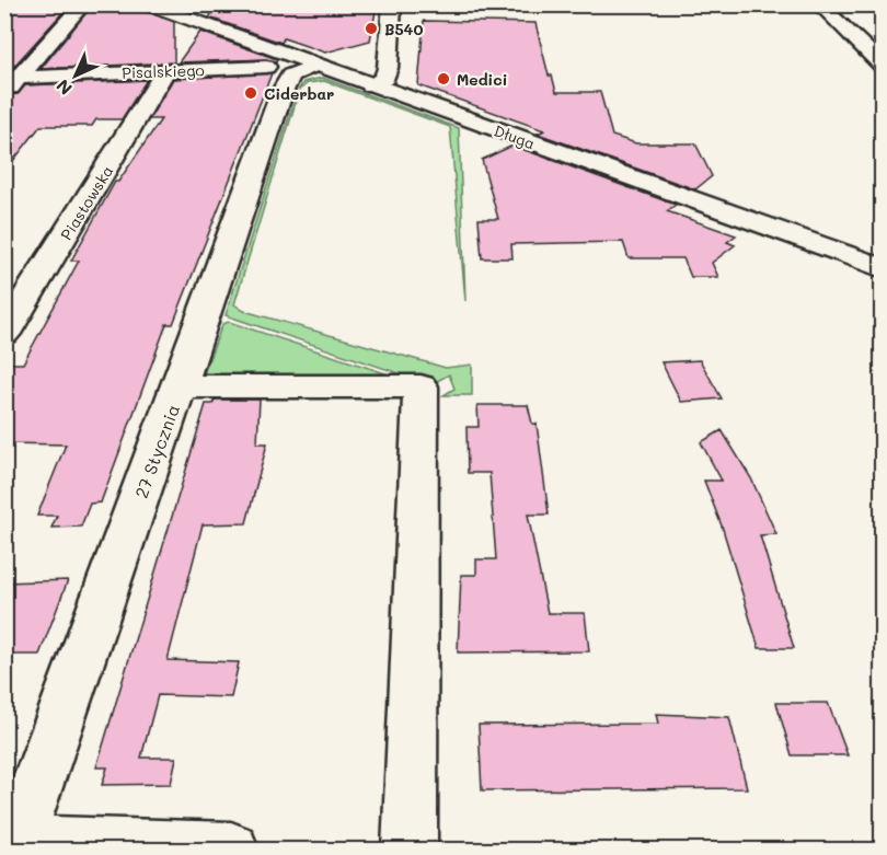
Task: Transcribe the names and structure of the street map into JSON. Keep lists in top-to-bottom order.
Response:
{
  "streets": {
    "street": [
      "Pisalskiego",
      "Długa",
      "Piastowska",
      "27 Stycznia"
    ]
  },
  "crossings": [
    ["Pisalskiego", "Piastowska"],
    ["Długa", "27 Stycznia"]
  ],
  "places": ["B540", "Medici", "Ciderbar"],
  "north": "bottom left"
}
